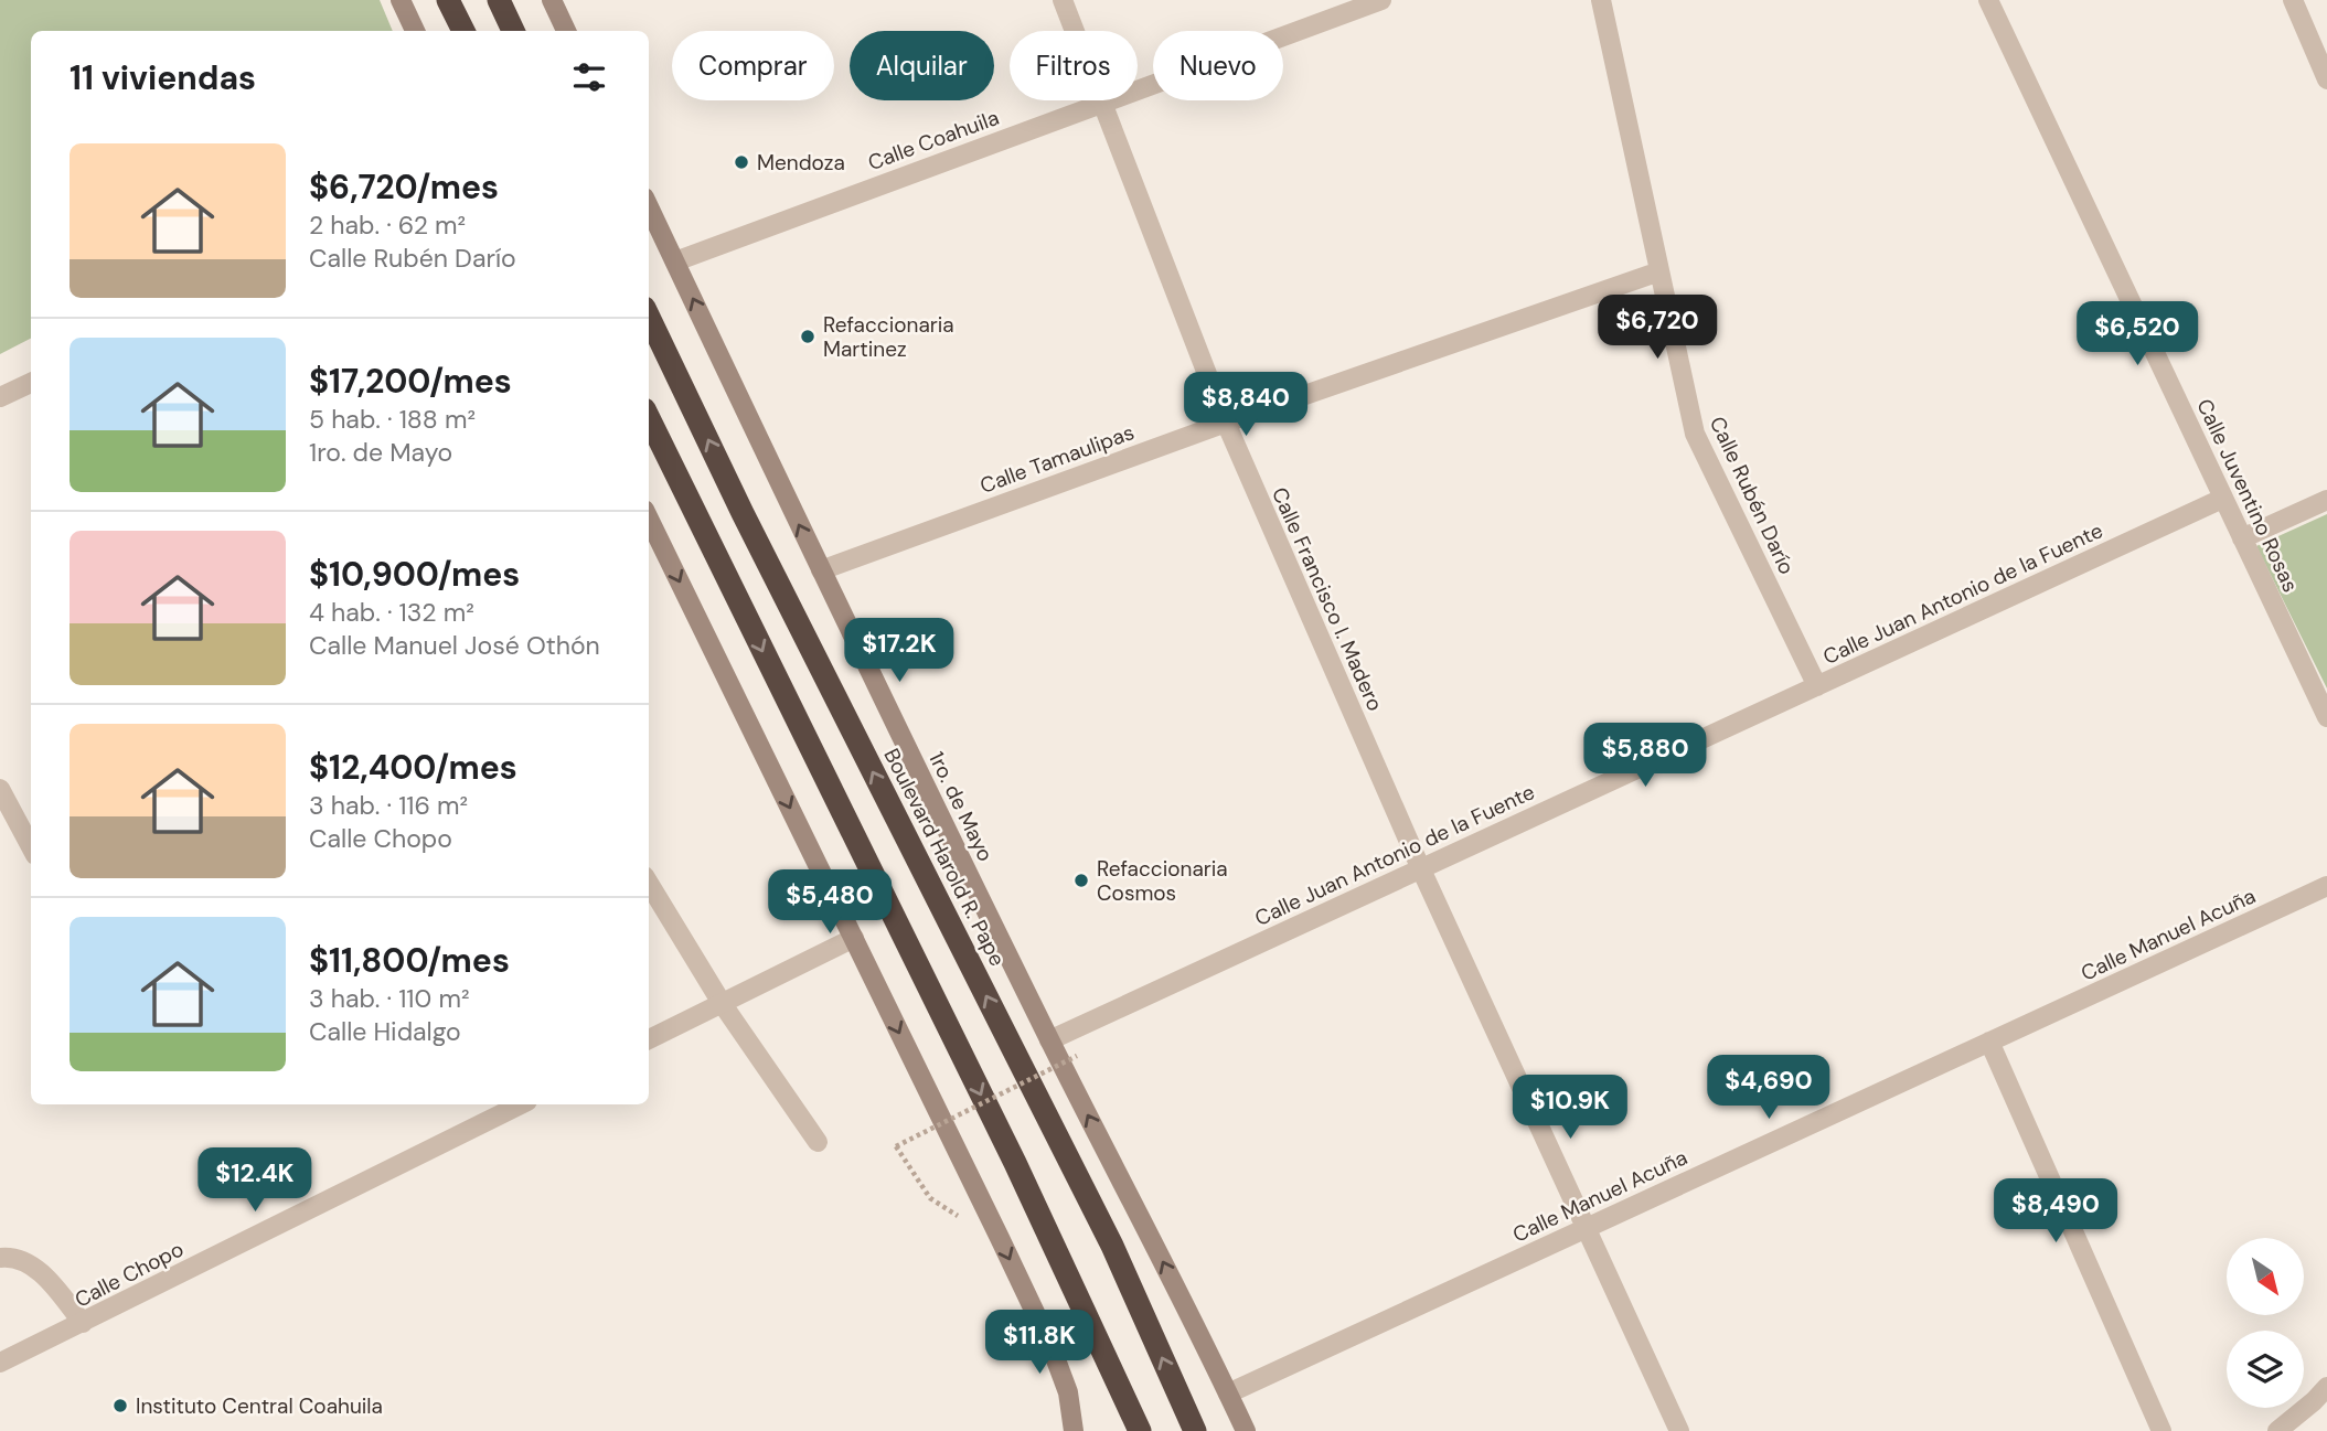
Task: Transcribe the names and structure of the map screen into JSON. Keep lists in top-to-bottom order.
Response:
{
  "streets": {
    "highway": ["Boulevard Harold R. Pape"],
    "main road": ["1ro. de Mayo"],
    "street": [
      "Calle Coahuila",
      "Calle Tamaulipas",
      "Calle Rubén Darío",
      "Calle Juventino Rosas",
      "Calle Juan Antonio de la Fuente",
      "Calle Francisco I. Madero",
      "Calle Manuel Acuña",
      "Calle Chopo"
    ]
  },
  "crossings": [
    ["Calle Coahuila", "Calle Francisco I. Madero"],
    ["Calle Coahuila", "1ro. de Mayo"],
    ["Calle Tamaulipas", "Calle Rubén Darío"],
    ["Calle Tamaulipas", "Calle Francisco I. Madero"],
    ["Calle Tamaulipas", "1ro. de Mayo"],
    ["Calle Rubén Darío", "Calle Juan Antonio de la Fuente"],
    ["Calle Juventino Rosas", "Calle Juan Antonio de la Fuente"],
    ["Calle Juan Antonio de la Fuente", "Calle Francisco I. Madero"],
    ["Calle Juan Antonio de la Fuente", "1ro. de Mayo"],
    ["Calle Francisco I. Madero", "Calle Manuel Acuña"],
    ["1ro. de Mayo", "Calle Manuel Acuña"]
  ],
  "places": [
    "Mendoza",
    "Refaccionaria Martinez",
    "Refaccionaria Cosmos",
    "Instituto Central Coahuila"
  ],
  "north": "bottom right",
  "page": {
    "chip": [
      "Comprar",
      "Alquilar",
      "Filtros",
      "Nuevo"
    ],
    "heading": "11 viviendas",
    "list": [
      {
        "name": "$6,720/mes",
        "note": "2 hab. · 62 m² · Calle Rubén Darío"
      },
      {
        "name": "$17,200/mes",
        "note": "5 hab. · 188 m² · 1ro. de Mayo"
      },
      {
        "name": "$10,900/mes",
        "note": "4 hab. · 132 m² · Calle Manuel José Othón"
      },
      {
        "name": "$12,400/mes",
        "note": "3 hab. · 116 m² · Calle Chopo"
      },
      {
        "name": "$11,800/mes",
        "note": "3 hab. · 110 m² · Calle Hidalgo"
      }
    ],
    "price": [
      "$6,720",
      "$6,520",
      "$8,840",
      "$17.2K",
      "$5,880",
      "$5,480",
      "$4,690",
      "$10.9K",
      "$12.4K",
      "$8,490",
      "$11.8K"
    ]
  }
}
